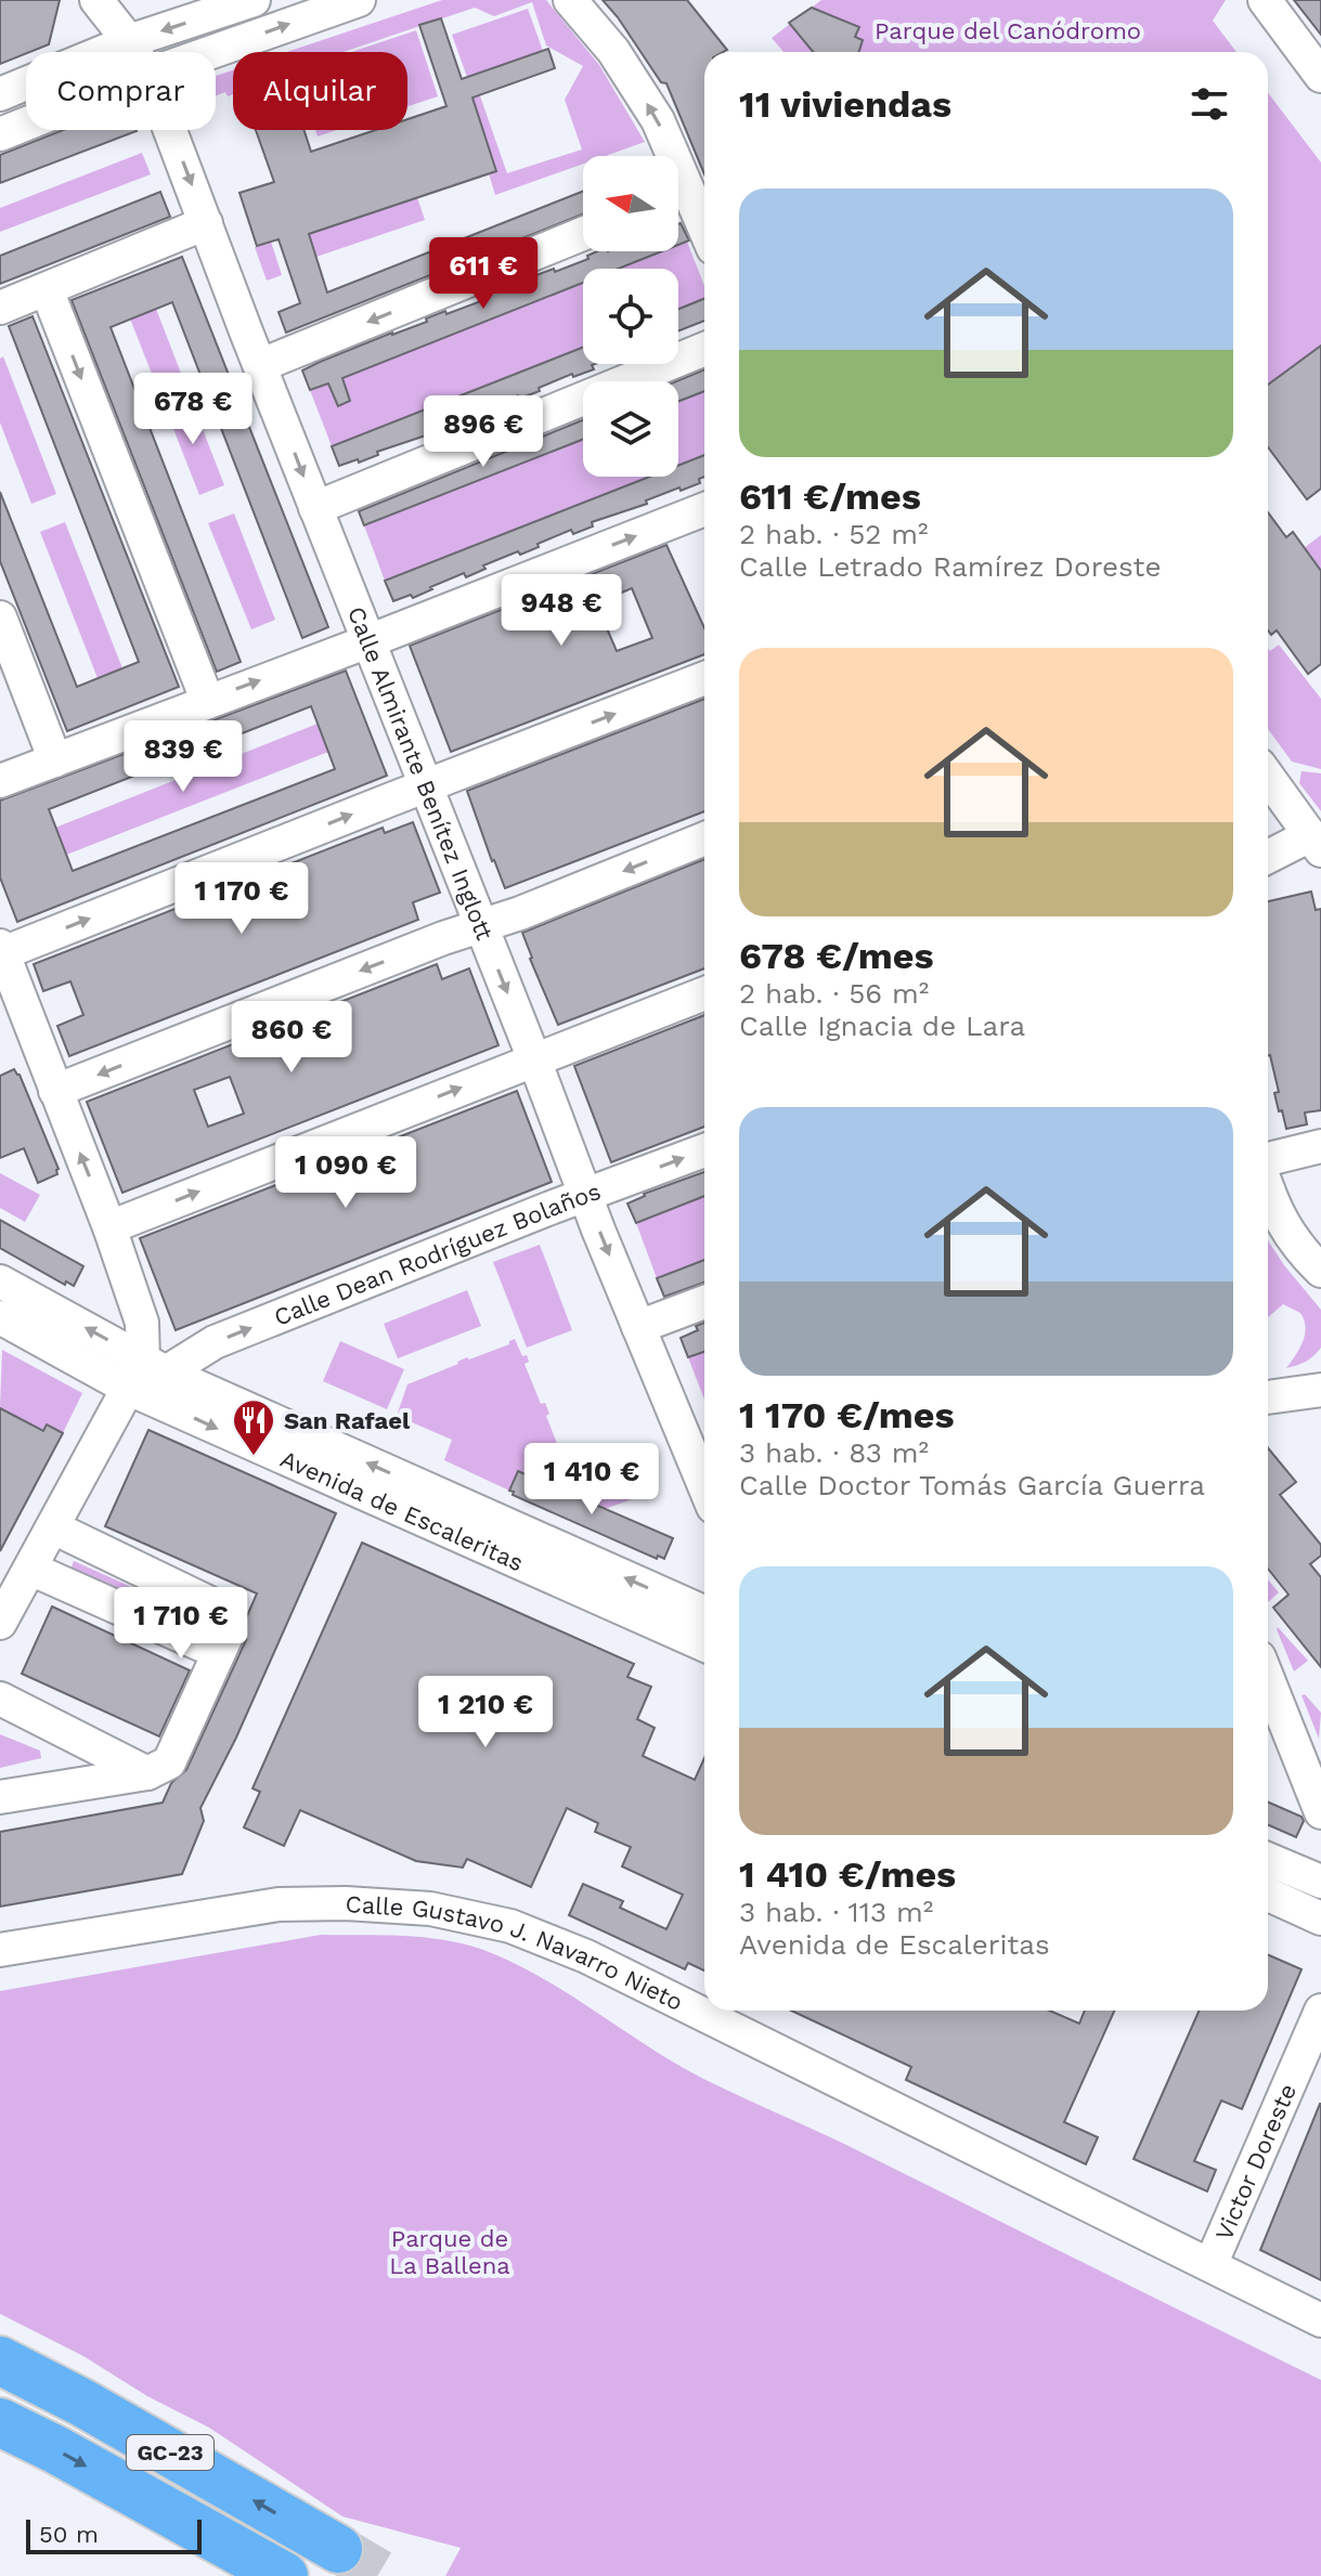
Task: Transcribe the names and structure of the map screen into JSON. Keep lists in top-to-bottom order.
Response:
{
  "streets": {
    "highway": ["GC-23"],
    "street": [
      "Calle Almirante Benítez Inglott",
      "Calle Dean Rodríguez Bolaños",
      "Avenida de Escaleritas",
      "Calle Gustavo J. Navarro Nieto",
      "Victor Doreste"
    ]
  },
  "crossings": [
    ["Calle Almirante Benítez Inglott", "Calle Dean Rodríguez Bolaños"],
    ["Calle Dean Rodríguez Bolaños", "Avenida de Escaleritas"],
    ["Calle Gustavo J. Navarro Nieto", "Victor Doreste"]
  ],
  "one_way": ["Calle Almirante Benítez Inglott"],
  "parks": ["Parque del Canódromo", "Parque de La Ballena"],
  "places": {
    "restaurant": ["San Rafael"]
  },
  "scale_bar": "50 m",
  "north": "left",
  "page": {
    "chip": ["Comprar", "Alquilar"],
    "heading": "11 viviendas",
    "list": [
      {
        "name": "611 €/mes",
        "note": "2 hab. · 52 m² · Calle Letrado Ramírez Doreste"
      },
      {
        "name": "678 €/mes",
        "note": "2 hab. · 56 m² · Calle Ignacia de Lara"
      },
      {
        "name": "1 170 €/mes",
        "note": "3 hab. · 83 m² · Calle Doctor Tomás García Guerra"
      },
      {
        "name": "1 410 €/mes",
        "note": "3 hab. · 113 m² · Avenida de Escaleritas"
      }
    ],
    "price": [
      "611 €",
      "678 €",
      "896 €",
      "948 €",
      "839 €",
      "1 170 €",
      "860 €",
      "1 090 €",
      "1 410 €",
      "1 710 €",
      "1 210 €"
    ],
    "scale": "50 m"
  }
}
